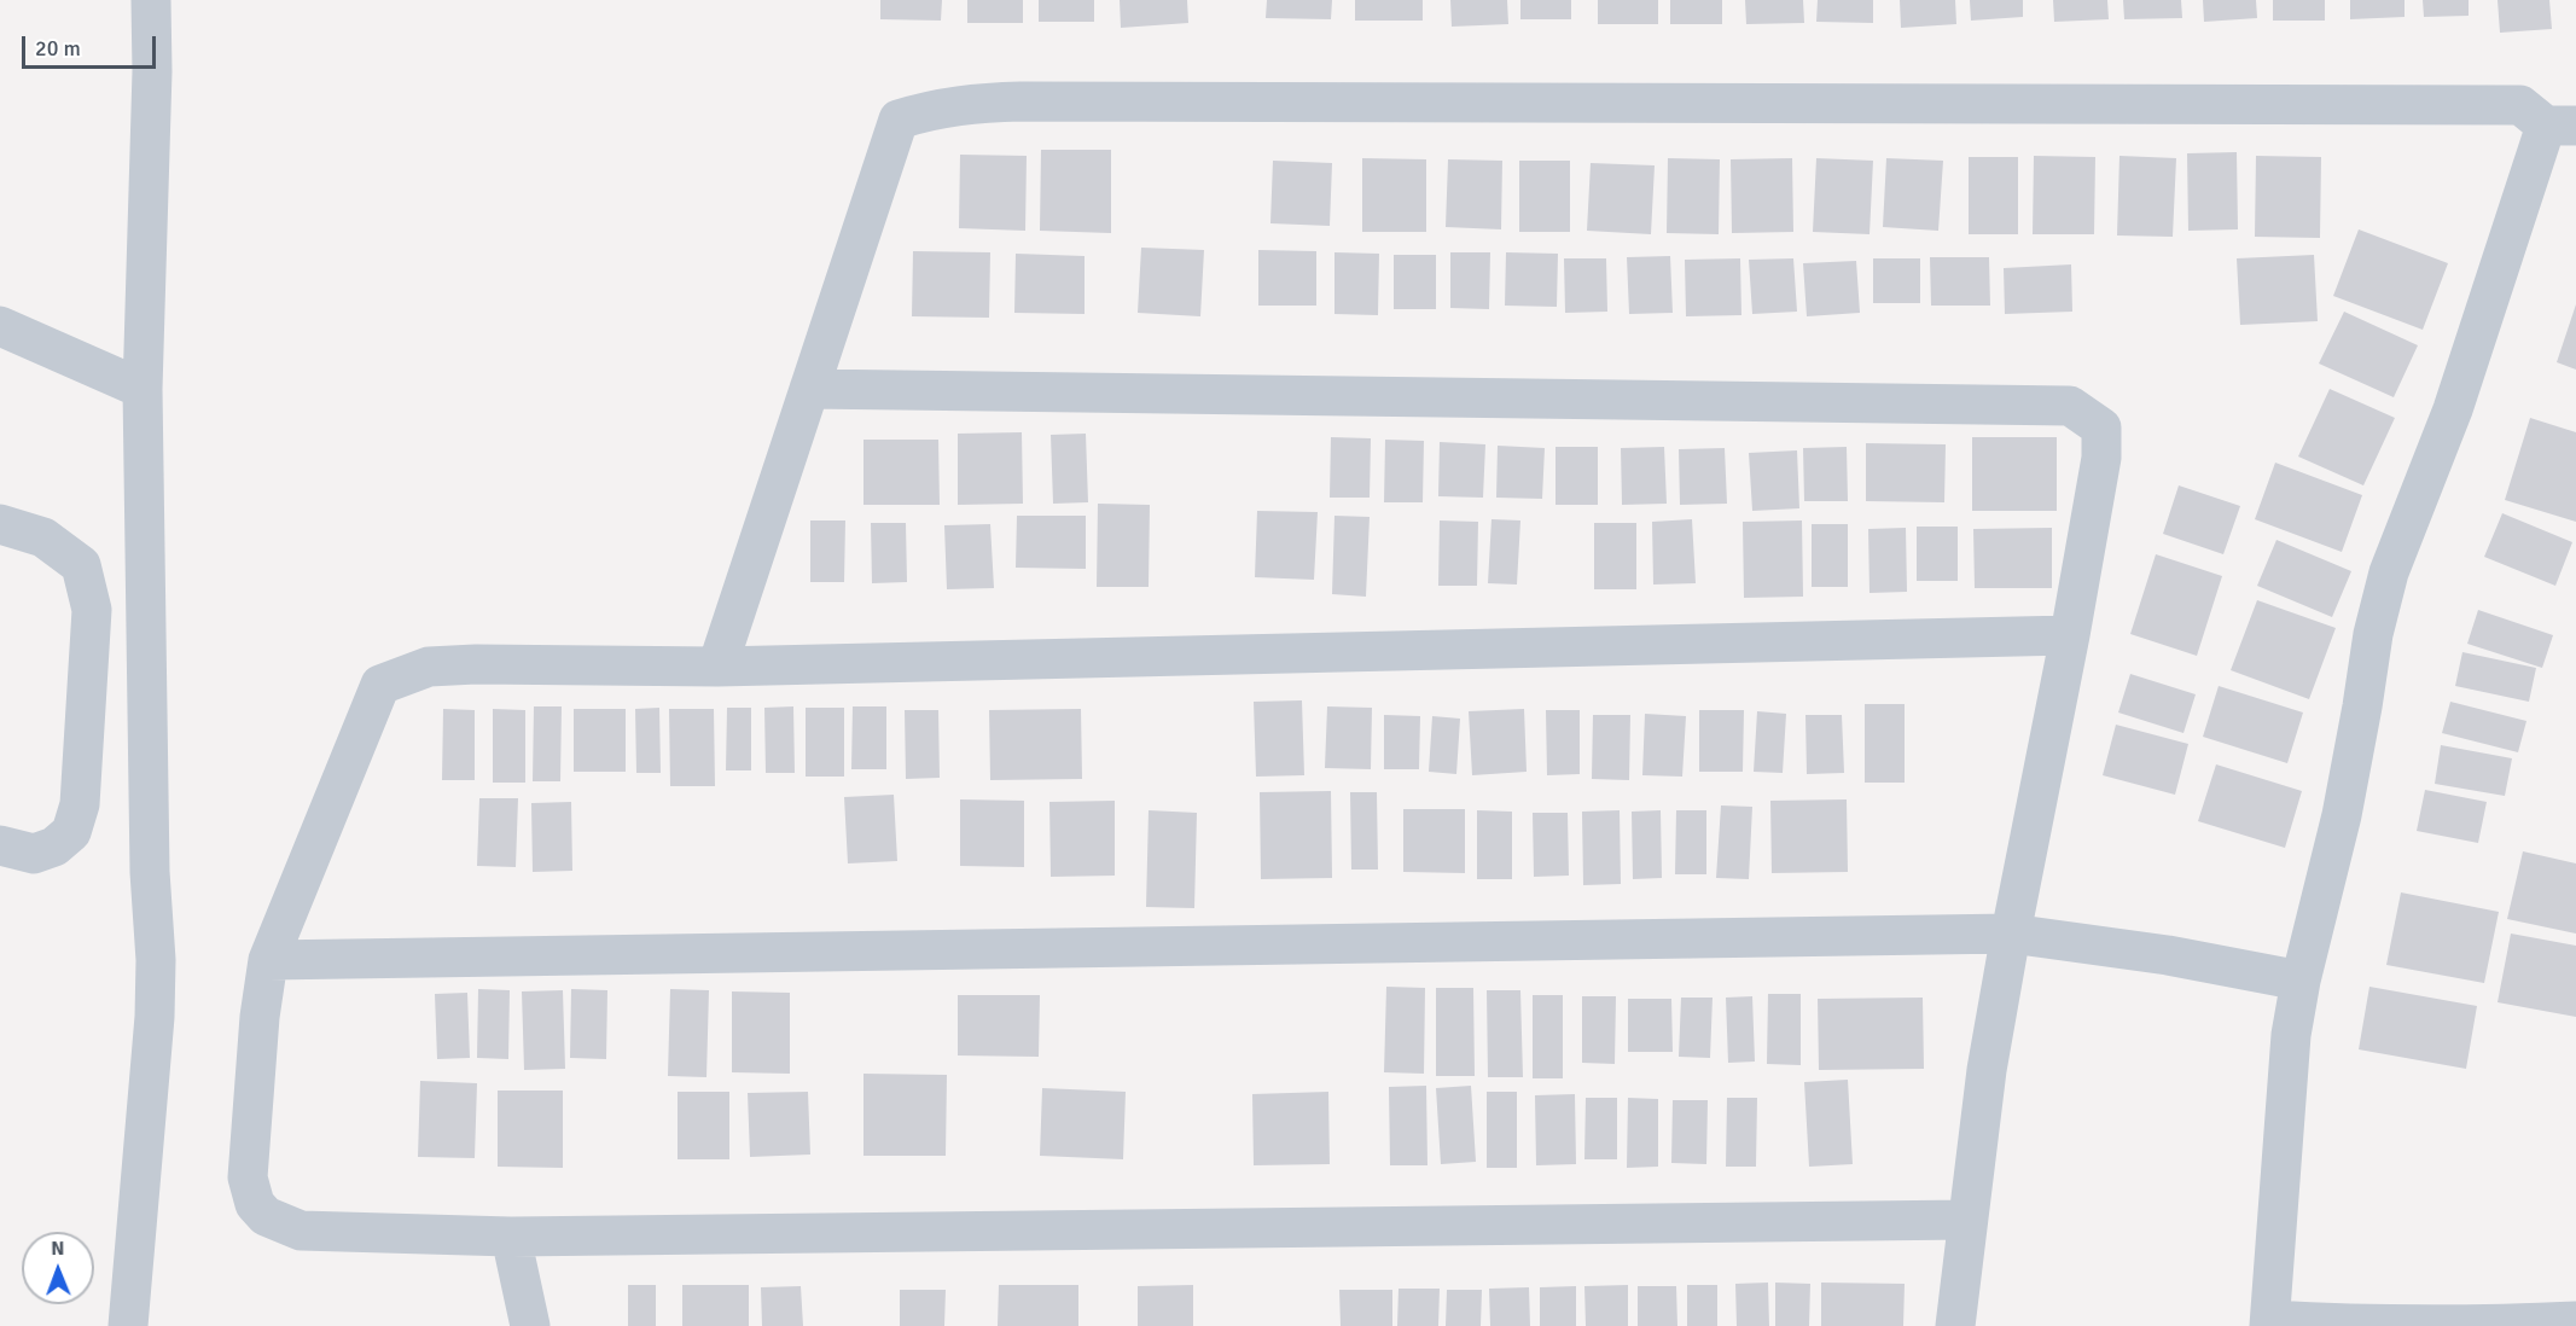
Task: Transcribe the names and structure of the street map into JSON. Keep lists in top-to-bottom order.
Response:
{
  "scale_bar": "20 m",
  "north": "top"
}
